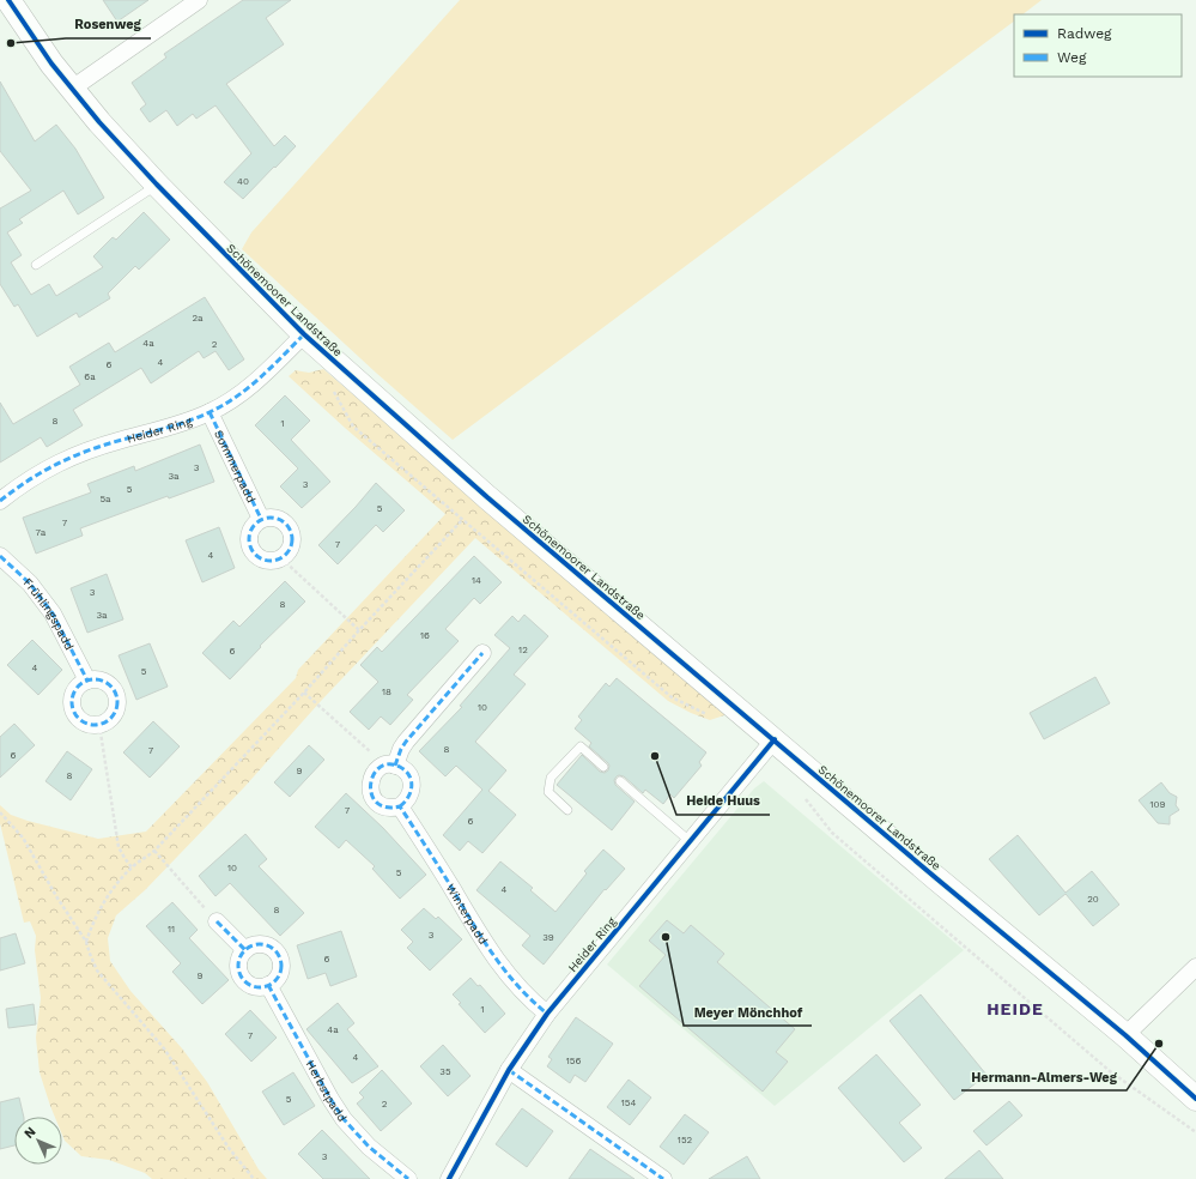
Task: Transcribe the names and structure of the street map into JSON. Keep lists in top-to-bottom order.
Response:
{
  "streets": {
    "street": [
      "Schönemoorer Landstraße",
      "Heider Ring",
      "Sommerpadd",
      "Frühlingspadd",
      "Winterpadd",
      "Herbstpadd"
    ]
  },
  "crossings": [
    ["Schönemoorer Landstraße", "Heider Ring"],
    ["Heider Ring", "Sommerpadd"],
    ["Heider Ring", "Winterpadd"]
  ],
  "districts": ["HEIDE"],
  "places": [
    "Rosenweg",
    "Heide Huus",
    "Meyer Mönchhof",
    "Hermann-Almers-Weg"
  ],
  "house_numbers": [
    "40",
    "2a",
    "4a",
    "2",
    "4",
    "6",
    "6a",
    "8",
    "1",
    "3",
    "3a",
    "3",
    "5",
    "5a",
    "5",
    "7",
    "7a",
    "7",
    "4",
    "14",
    "3",
    "8",
    "3a",
    "16",
    "12",
    "6",
    "4",
    "5",
    "18",
    "10",
    "8",
    "7",
    "6",
    "9",
    "8",
    "109",
    "7",
    "6",
    "10",
    "5",
    "4",
    "20",
    "8",
    "11",
    "3",
    "39",
    "6",
    "9",
    "1",
    "4a",
    "7",
    "4",
    "156",
    "35",
    "5",
    "154",
    "2",
    "152",
    "3"
  ],
  "legend": ["Radweg", "Weg"],
  "north": "top left"
}
